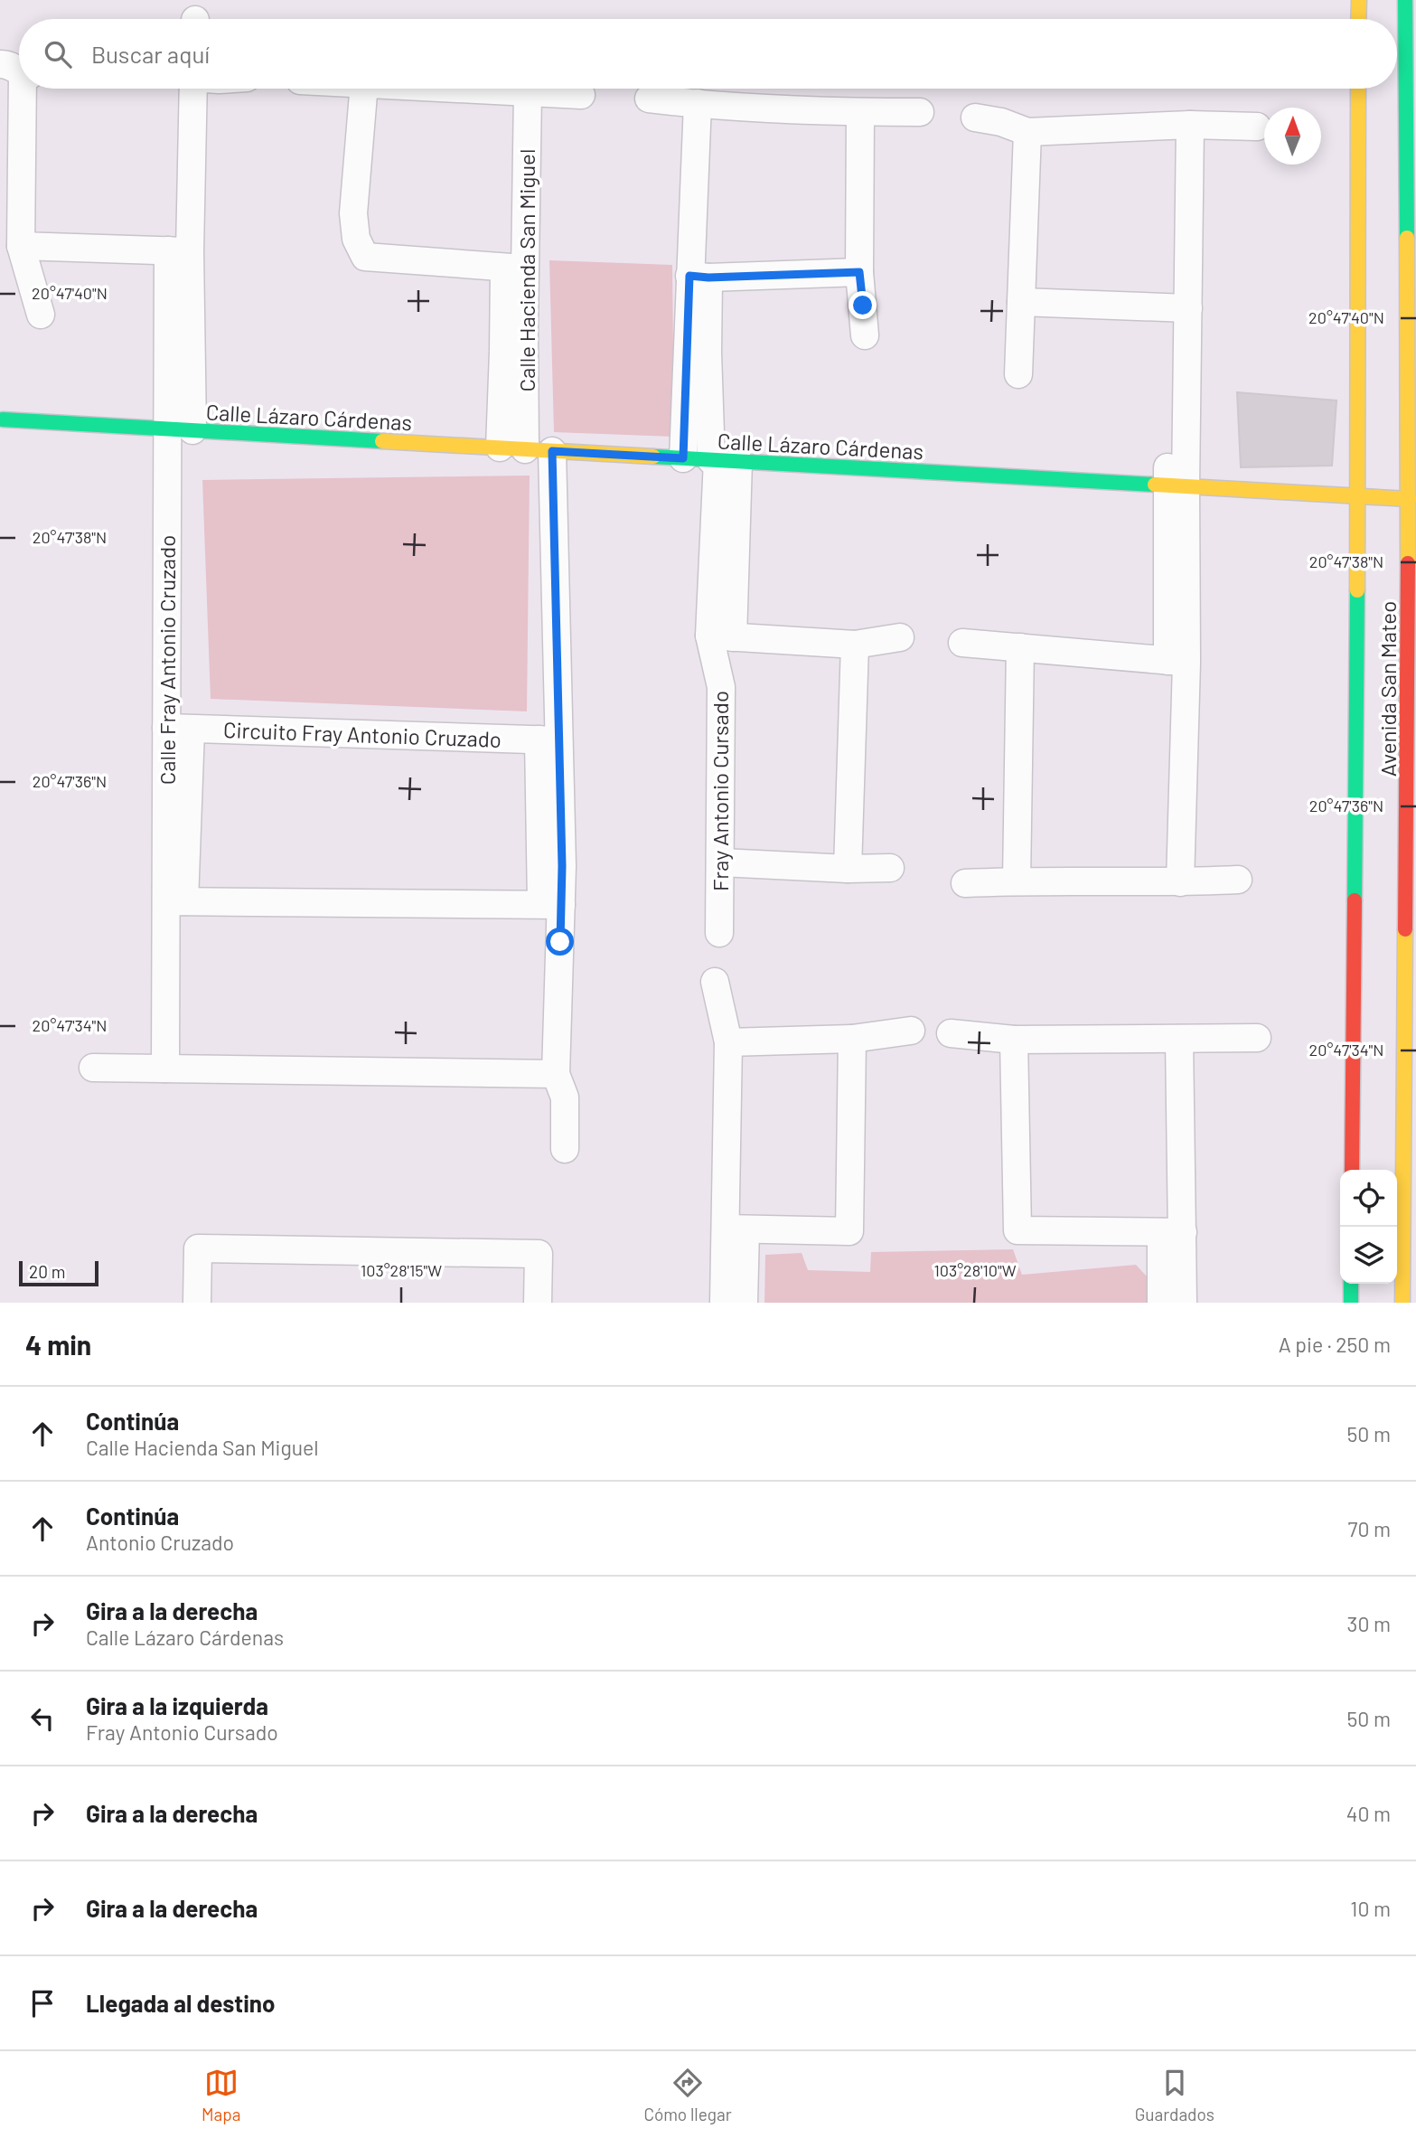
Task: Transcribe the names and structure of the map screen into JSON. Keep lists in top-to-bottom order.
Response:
{
  "streets": {
    "street": [
      "Calle Hacienda San Miguel",
      "Calle Lázaro Cárdenas",
      "Calle Fray Antonio Cruzado",
      "Avenida San Mateo",
      "Circuito Fray Antonio Cruzado",
      "Fray Antonio Cursado"
    ]
  },
  "crossings": [
    ["Calle Hacienda San Miguel", "Calle Lázaro Cárdenas"],
    ["Calle Lázaro Cárdenas", "Calle Fray Antonio Cruzado"],
    ["Calle Lázaro Cárdenas", "Avenida San Mateo"],
    ["Calle Lázaro Cárdenas", "Fray Antonio Cursado"],
    ["Calle Fray Antonio Cruzado", "Circuito Fray Antonio Cruzado"]
  ],
  "scale_bar": "20 m",
  "north": "top",
  "page": {
    "search": "Buscar aquí",
    "scale": "20 m",
    "heading": ["4 min", "A pie · 250 m"],
    "list": [
      ["Continúa", "Calle Hacienda San Miguel", "50 m"],
      ["Continúa", "Antonio Cruzado", "70 m"],
      ["Gira a la derecha", "Calle Lázaro Cárdenas", "30 m"],
      ["Gira a la izquierda", "Fray Antonio Cursado", "50 m"],
      ["Gira a la derecha", "40 m"],
      ["Gira a la derecha", "10 m"],
      "Llegada al destino"
    ],
    "nav": ["Mapa", "Cómo llegar", "Guardados"]
  },
  "coordinates": [
    "20°47'40\"N",
    "20°47'38\"N",
    "20°47'36\"N",
    "20°47'34\"N",
    "103°28'15\"W",
    "103°28'10\"W"
  ]
}
